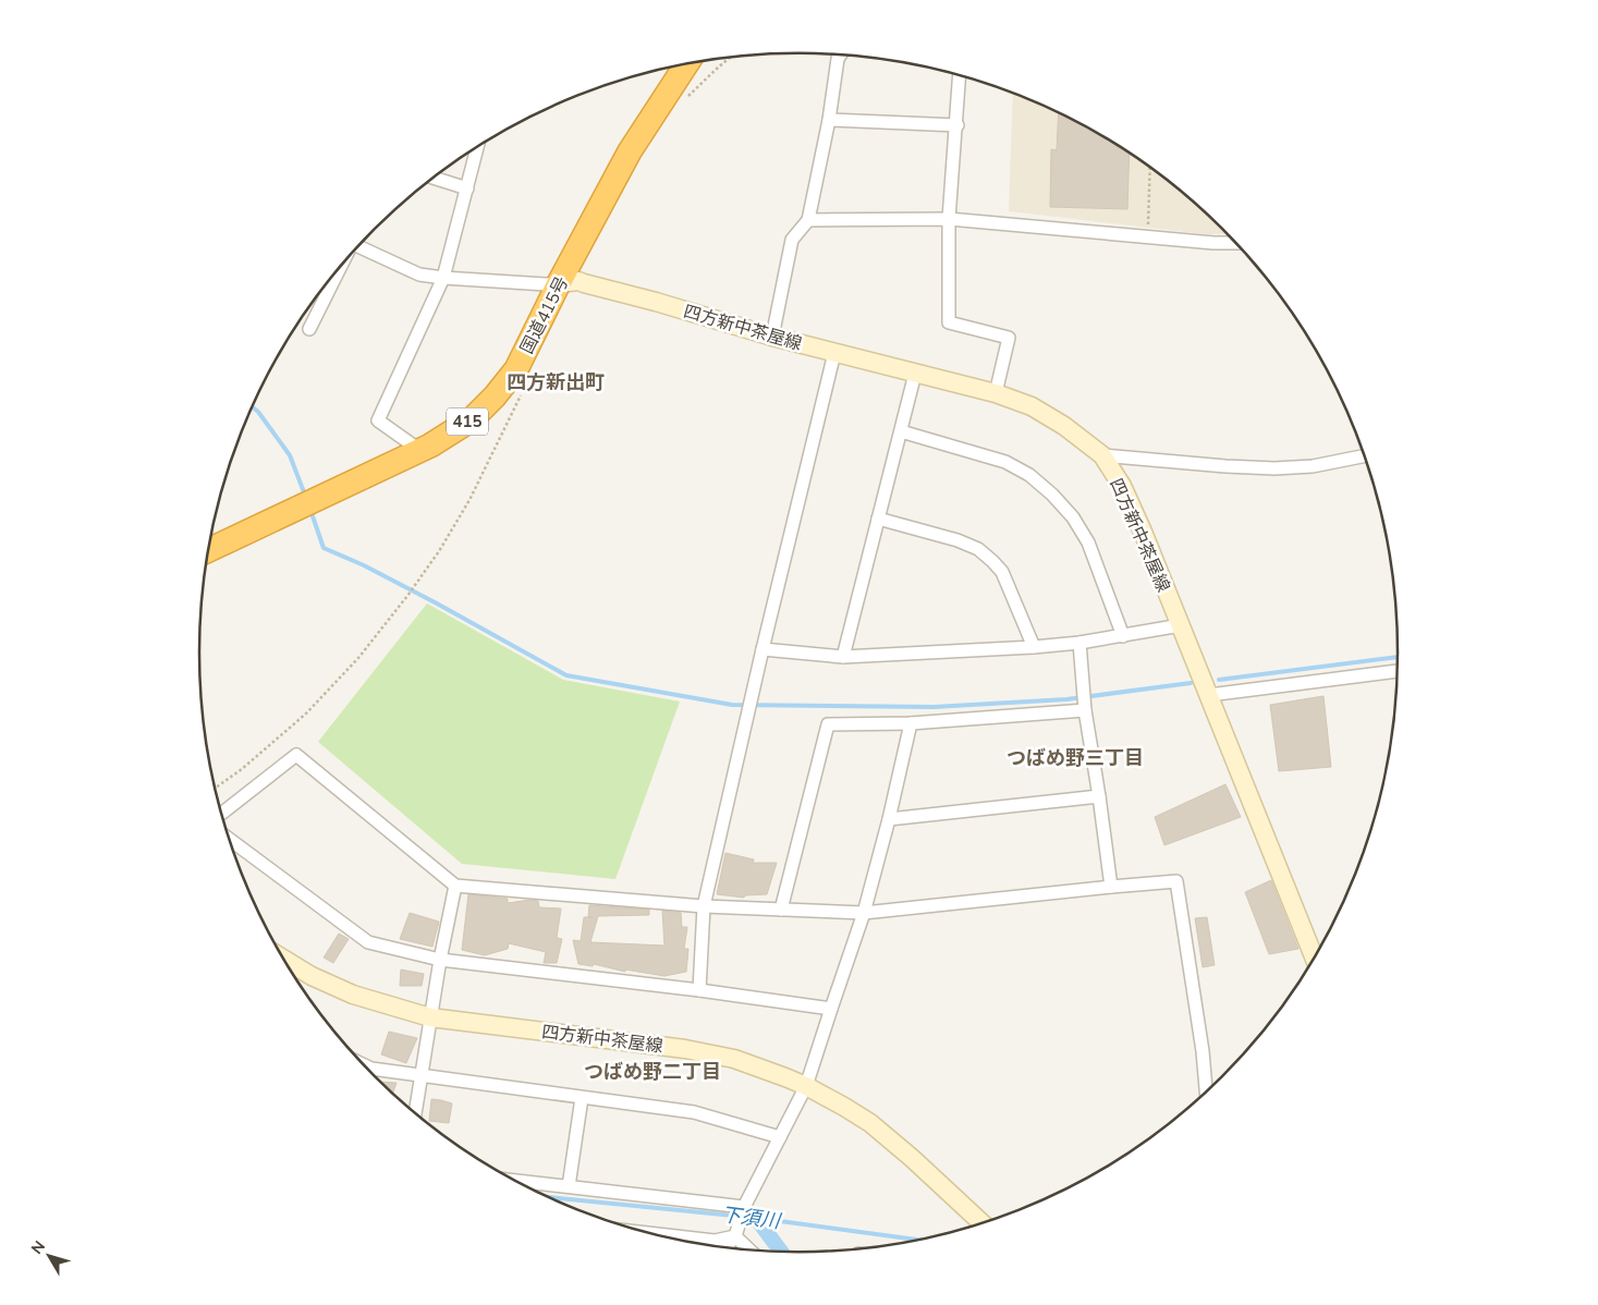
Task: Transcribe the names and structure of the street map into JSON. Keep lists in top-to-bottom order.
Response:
{
  "streets": {
    "highway": ["国道415号", "415"],
    "main road": ["四方新中茶屋線"]
  },
  "crossings": [
    ["国道415号", "四方新中茶屋線"]
  ],
  "districts": ["四方新出町", "つばめ野三丁目", "つばめ野二丁目"],
  "water": ["下須川"],
  "north": "top left"
}
